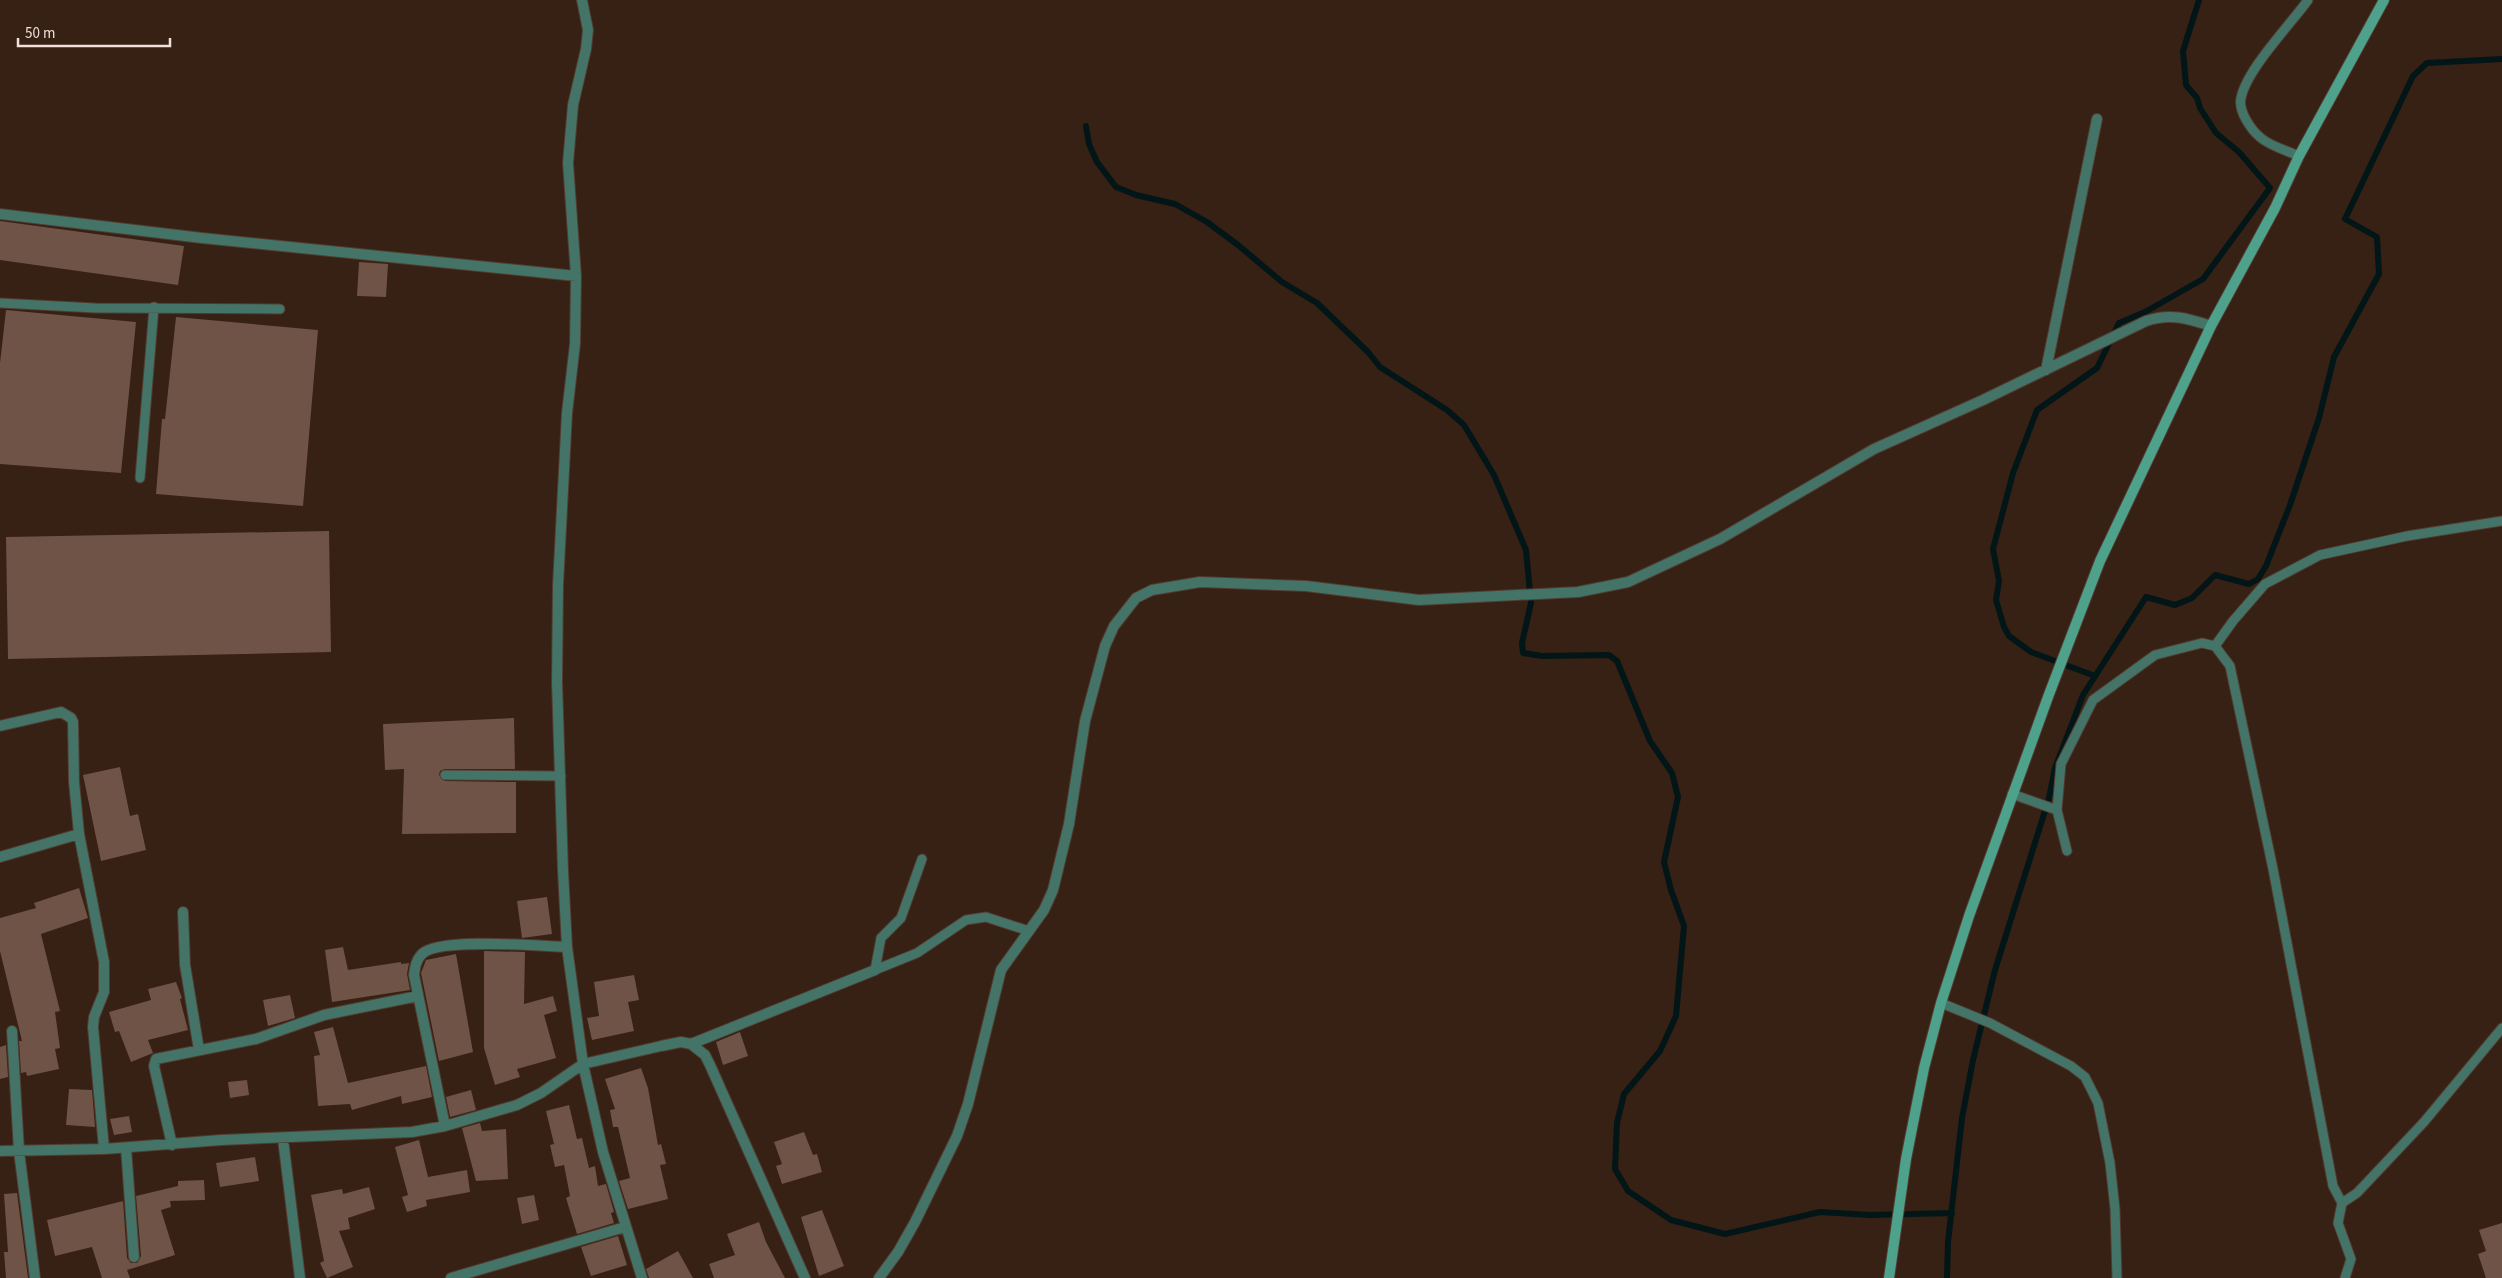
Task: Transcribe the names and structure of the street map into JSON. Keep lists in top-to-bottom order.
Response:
{
  "scale_bar": "50 m"
}
